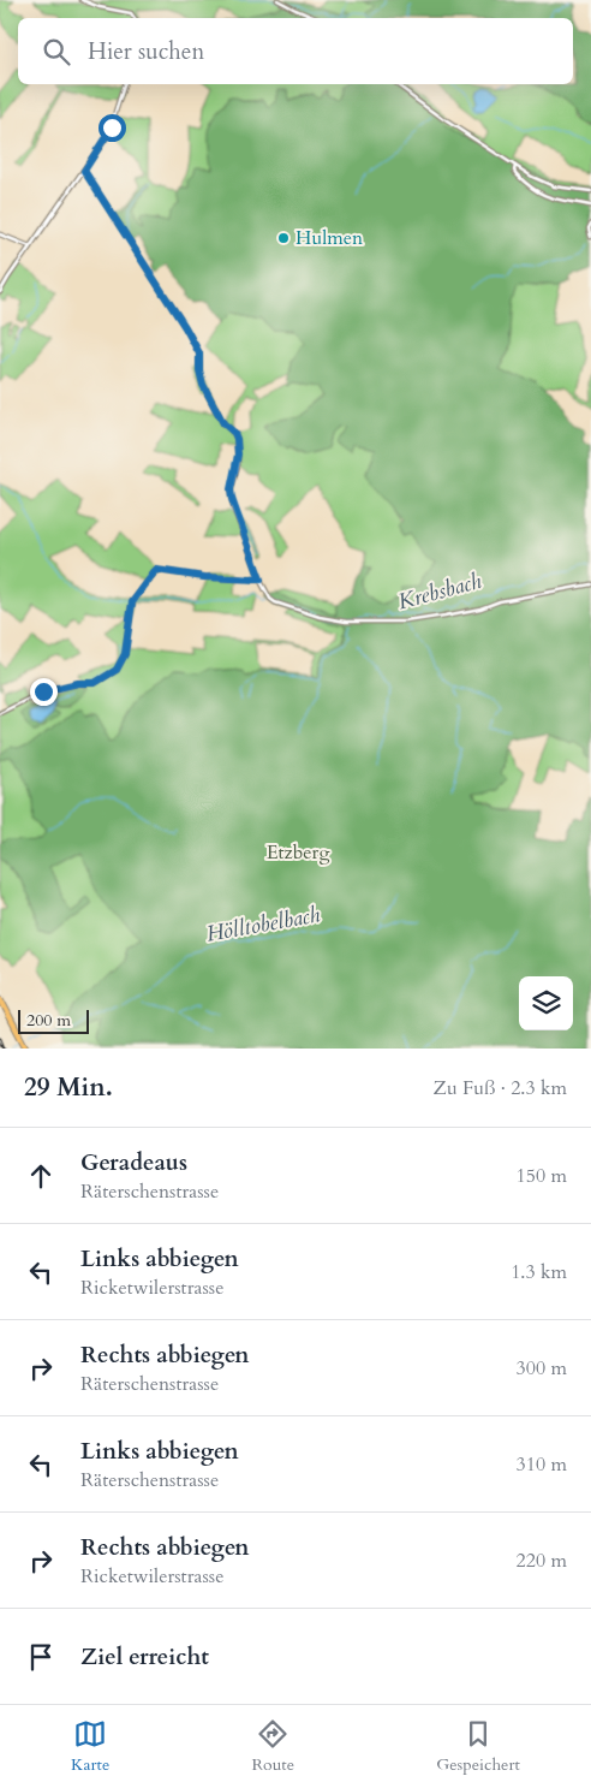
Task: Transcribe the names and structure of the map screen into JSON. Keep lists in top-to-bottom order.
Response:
{
  "water": ["Krebsbach", "Hölltobelbach"],
  "parks": ["Etzberg"],
  "places": ["Hulmen"],
  "scale_bar": "200 m",
  "page": {
    "search": "Hier suchen",
    "scale": "200 m",
    "heading": ["29 Min.", "Zu Fuß · 2.3 km"],
    "list": [
      ["Geradeaus", "Räterschenstrasse", "150 m"],
      ["Links abbiegen", "Ricketwilerstrasse", "1.3 km"],
      ["Rechts abbiegen", "Räterschenstrasse", "300 m"],
      ["Links abbiegen", "Räterschenstrasse", "310 m"],
      ["Rechts abbiegen", "Ricketwilerstrasse", "220 m"],
      "Ziel erreicht"
    ],
    "nav": ["Karte", "Route", "Gespeichert"]
  }
}
